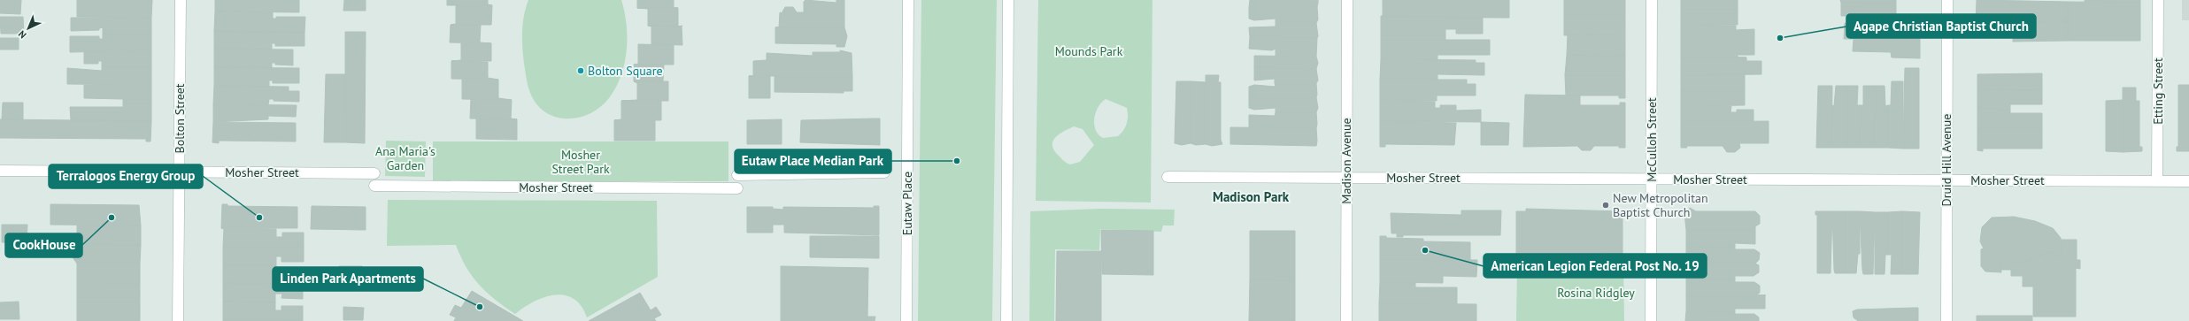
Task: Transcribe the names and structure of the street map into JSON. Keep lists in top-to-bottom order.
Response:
{
  "streets": {
    "street": [
      "Etting Street",
      "Bolton Street",
      "McCulloh Street",
      "Druid Hill Avenue",
      "Madison Avenue",
      "Mosher Street",
      "Eutaw Place"
    ]
  },
  "crossings": [
    ["Etting Street", "Mosher Street"],
    ["Bolton Street", "Mosher Street"],
    ["McCulloh Street", "Mosher Street"],
    ["Druid Hill Avenue", "Mosher Street"],
    ["Madison Avenue", "Mosher Street"]
  ],
  "districts": ["Madison Park"],
  "parks": [
    "Mounds Park",
    "Ana Maria's Garden",
    "Mosher Street Park",
    "Rosina Ridgley"
  ],
  "places": [
    "Agape Christian Baptist Church",
    "Bolton Square",
    "Eutaw Place Median Park",
    "New Metropolitan Baptist Church",
    "CookHouse",
    "Terralogos Energy Group",
    "American Legion Federal Post No. 19",
    "Linden Park Apartments"
  ],
  "north": "bottom left"
}
